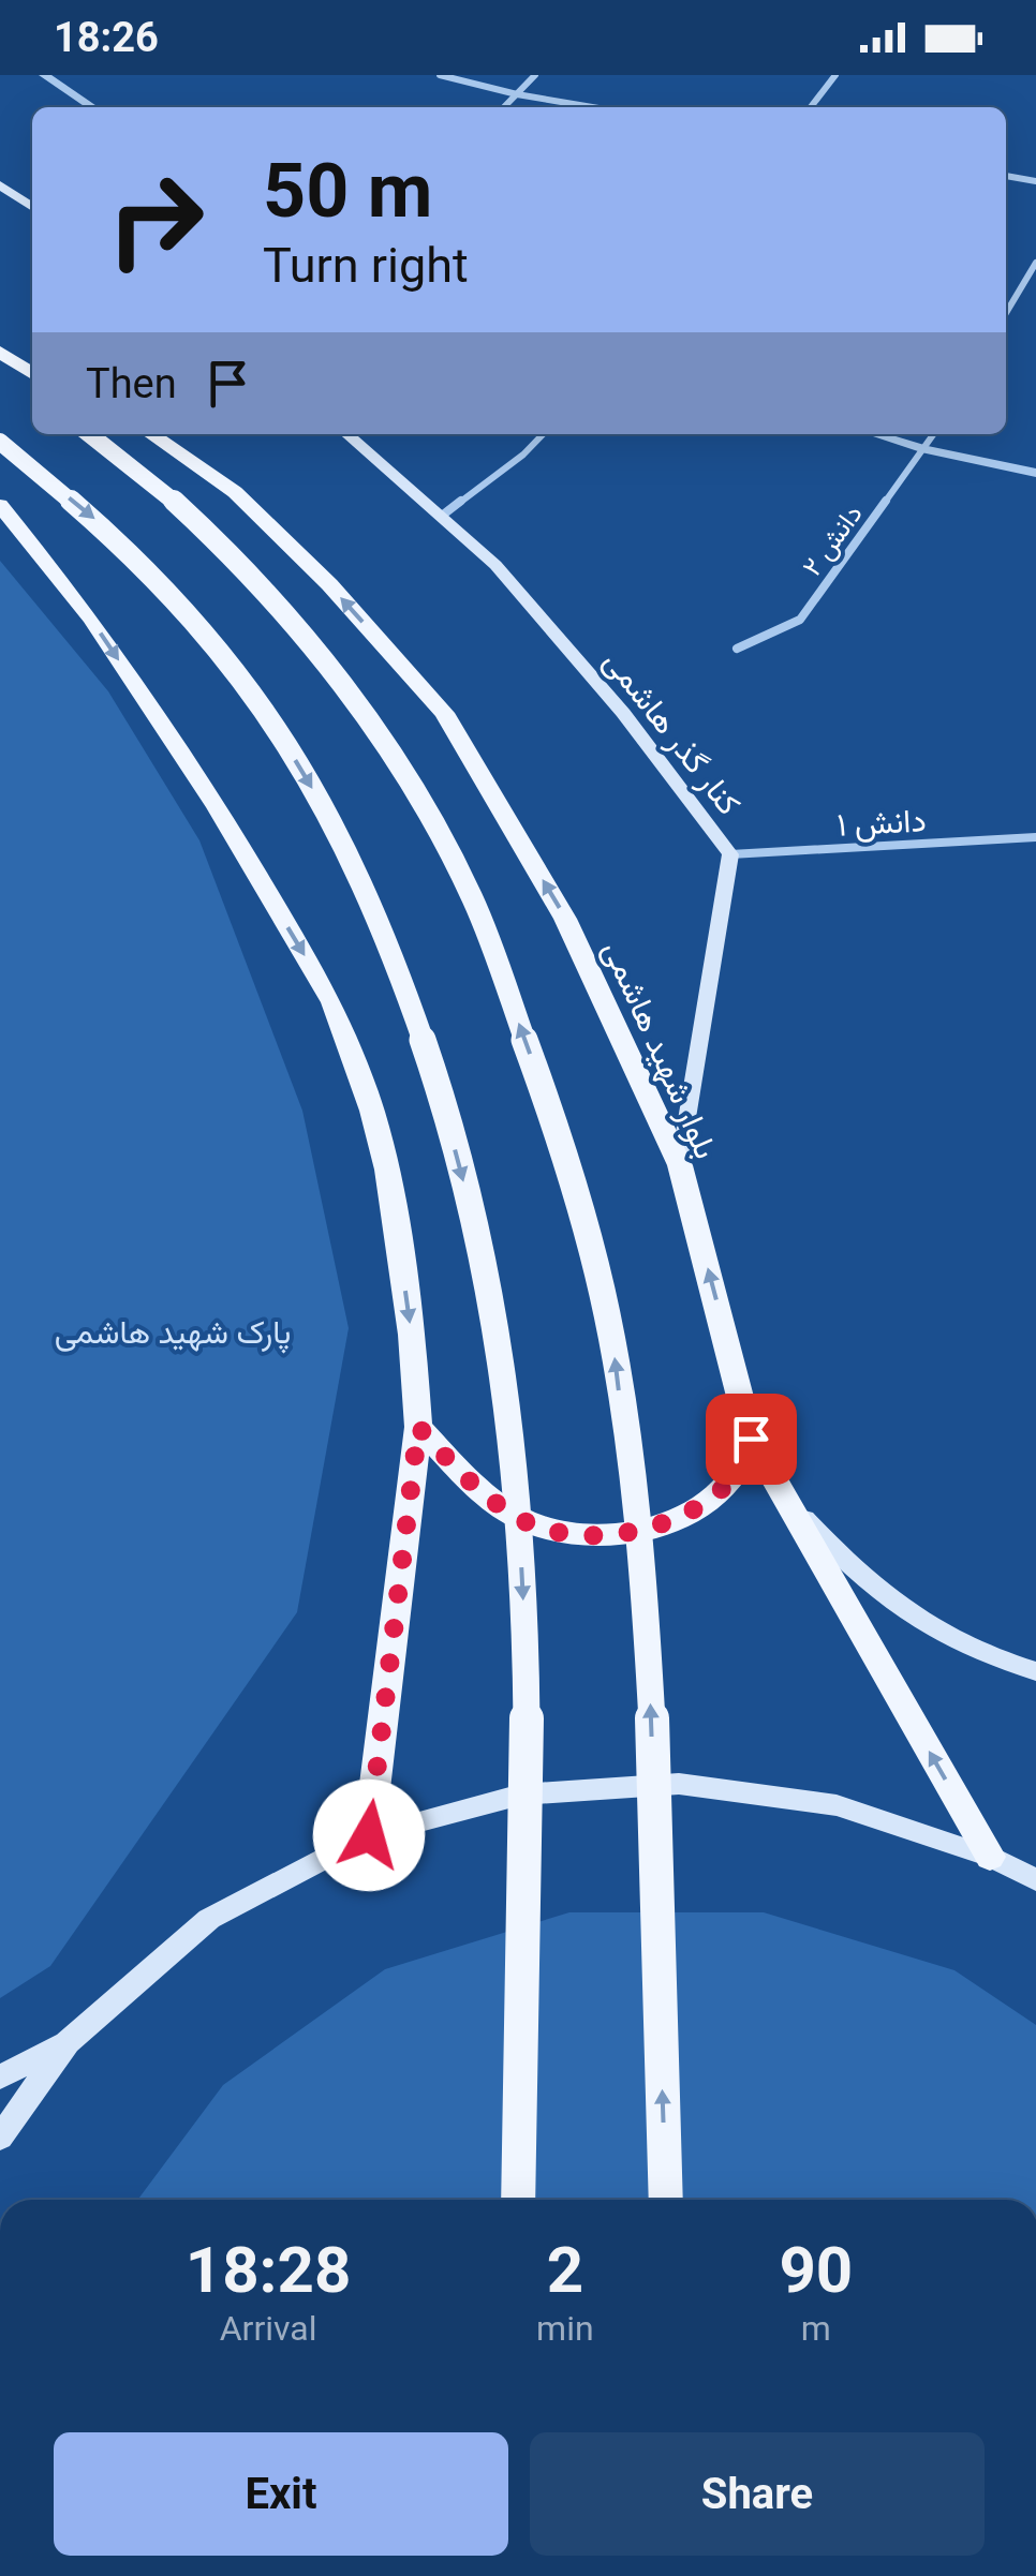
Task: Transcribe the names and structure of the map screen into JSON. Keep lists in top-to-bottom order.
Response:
{
  "streets": {
    "main road": ["کنار گذر هاشمی", "بلوار شهید هاشمی"],
    "street": ["دانش ۲", "دانش ۱"]
  },
  "crossings": [
    ["کنار گذر هاشمی", "دانش ۱"],
    ["کنار گذر هاشمی", "بلوار شهید هاشمی"]
  ],
  "parks": ["پارک شهید هاشمی"],
  "page": {
    "status": "18:26",
    "turn": ["50 m", "Turn right"],
    "then": "Then",
    "eta": [
      "18:28",
      "Arrival",
      "2",
      "min",
      "90",
      "m"
    ],
    "buttons": ["Exit", "Share"]
  }
}
